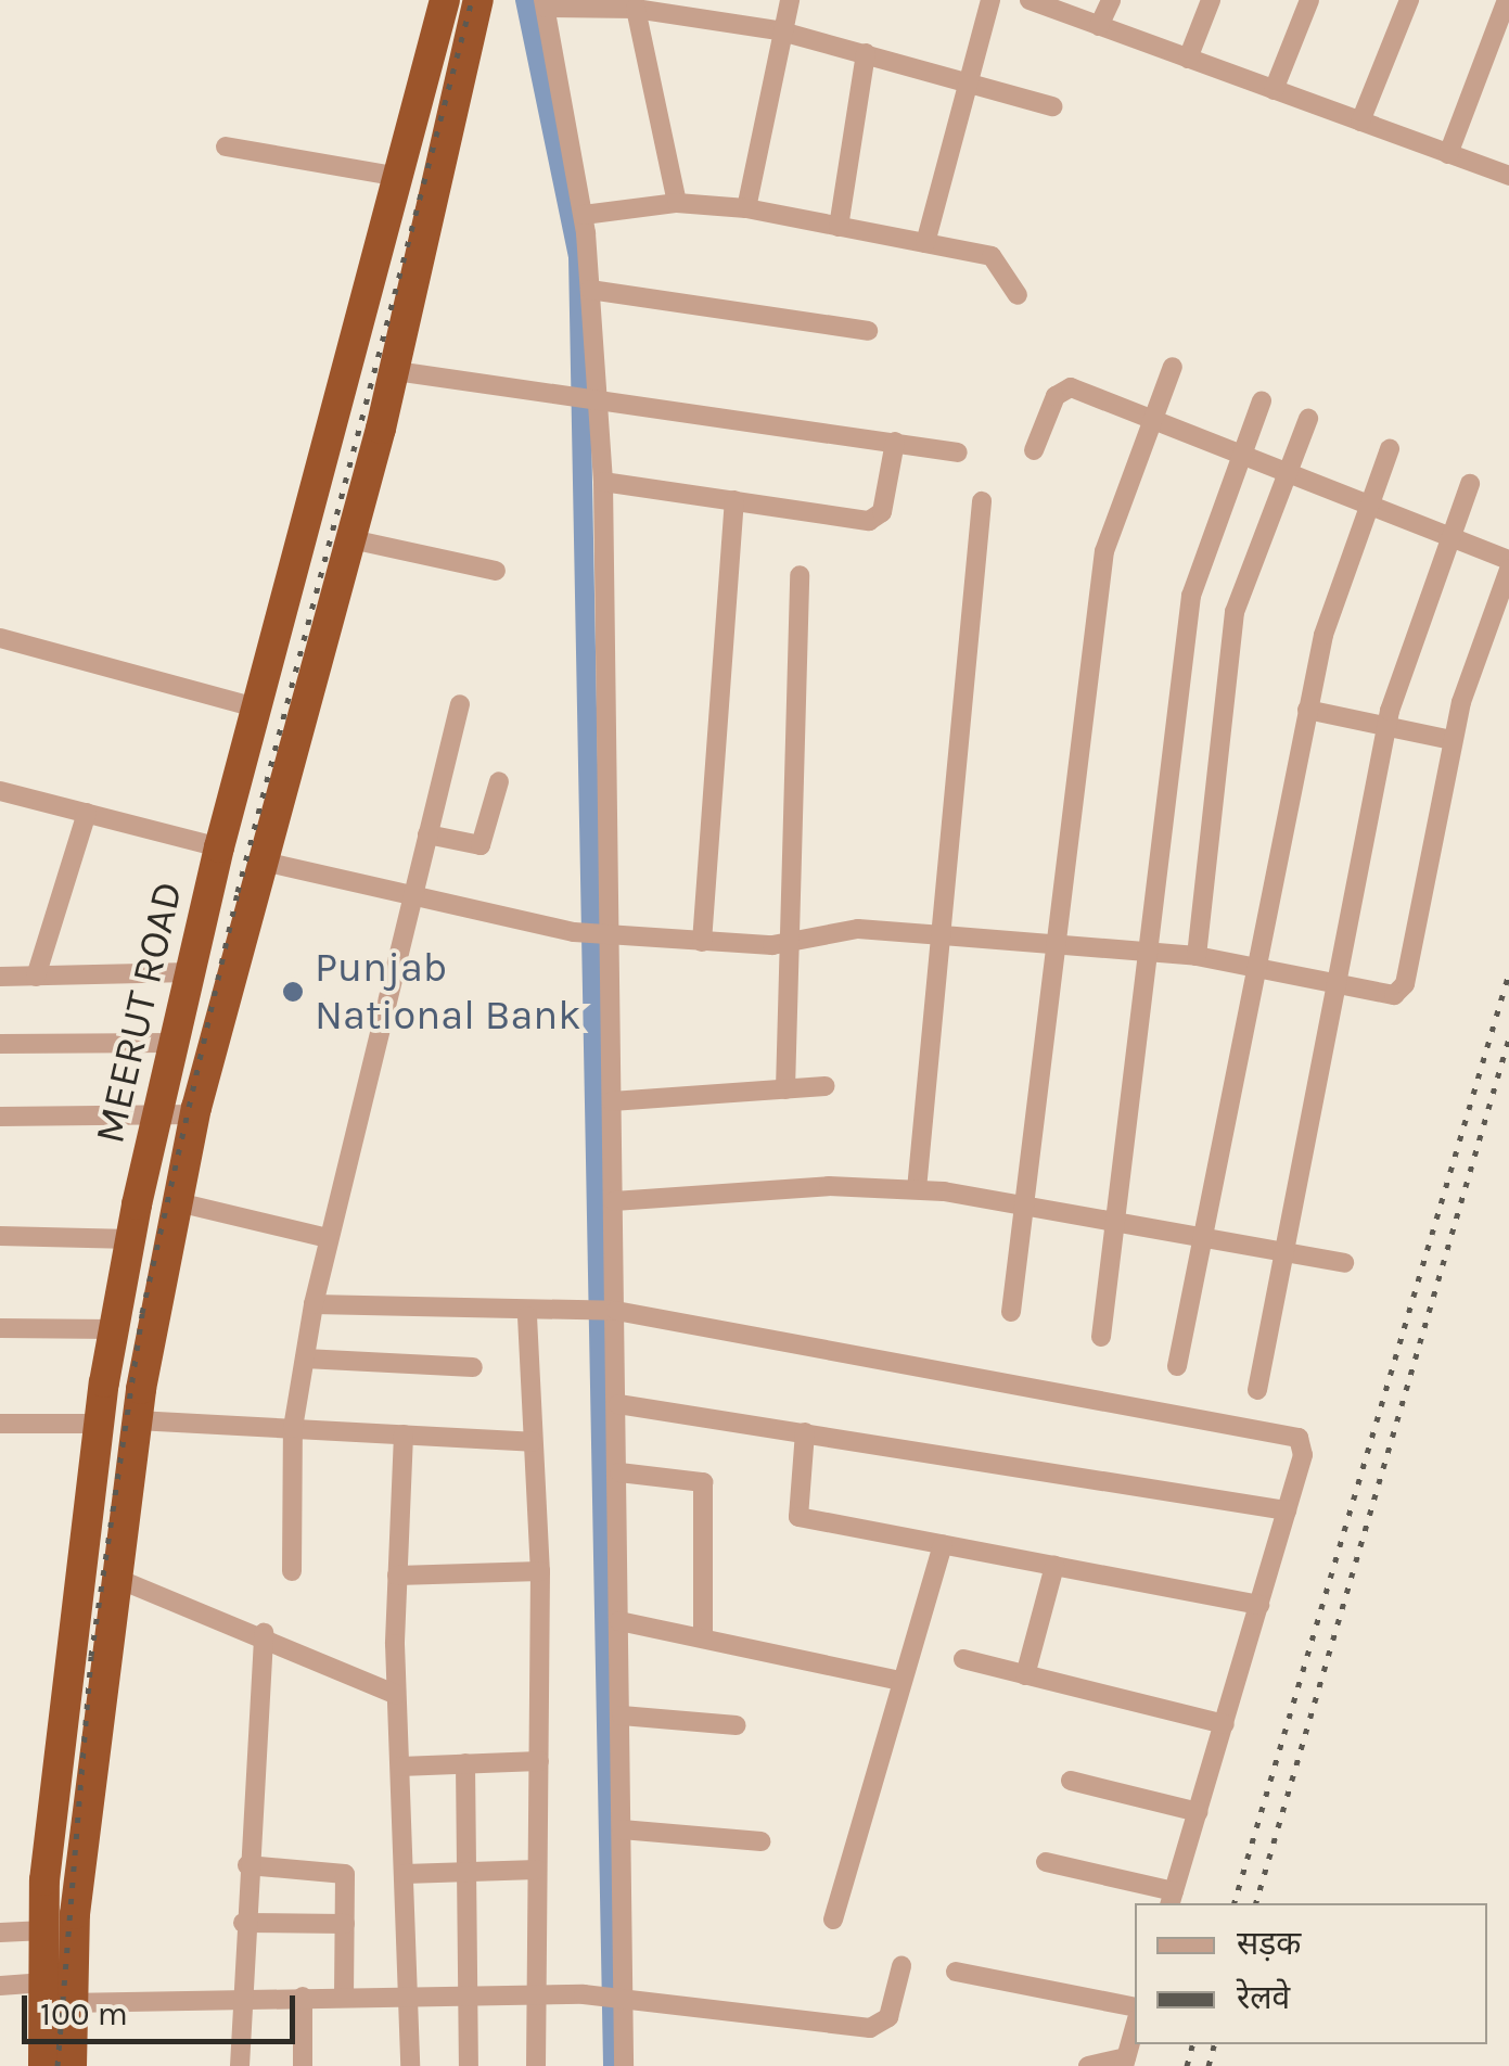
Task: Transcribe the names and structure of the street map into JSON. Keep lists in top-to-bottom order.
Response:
{
  "streets": {
    "highway": ["MEERUT ROAD"]
  },
  "places": ["Punjab National Bank"],
  "legend": ["सड़क", "रेलवे"],
  "scale_bar": "100 m"
}
